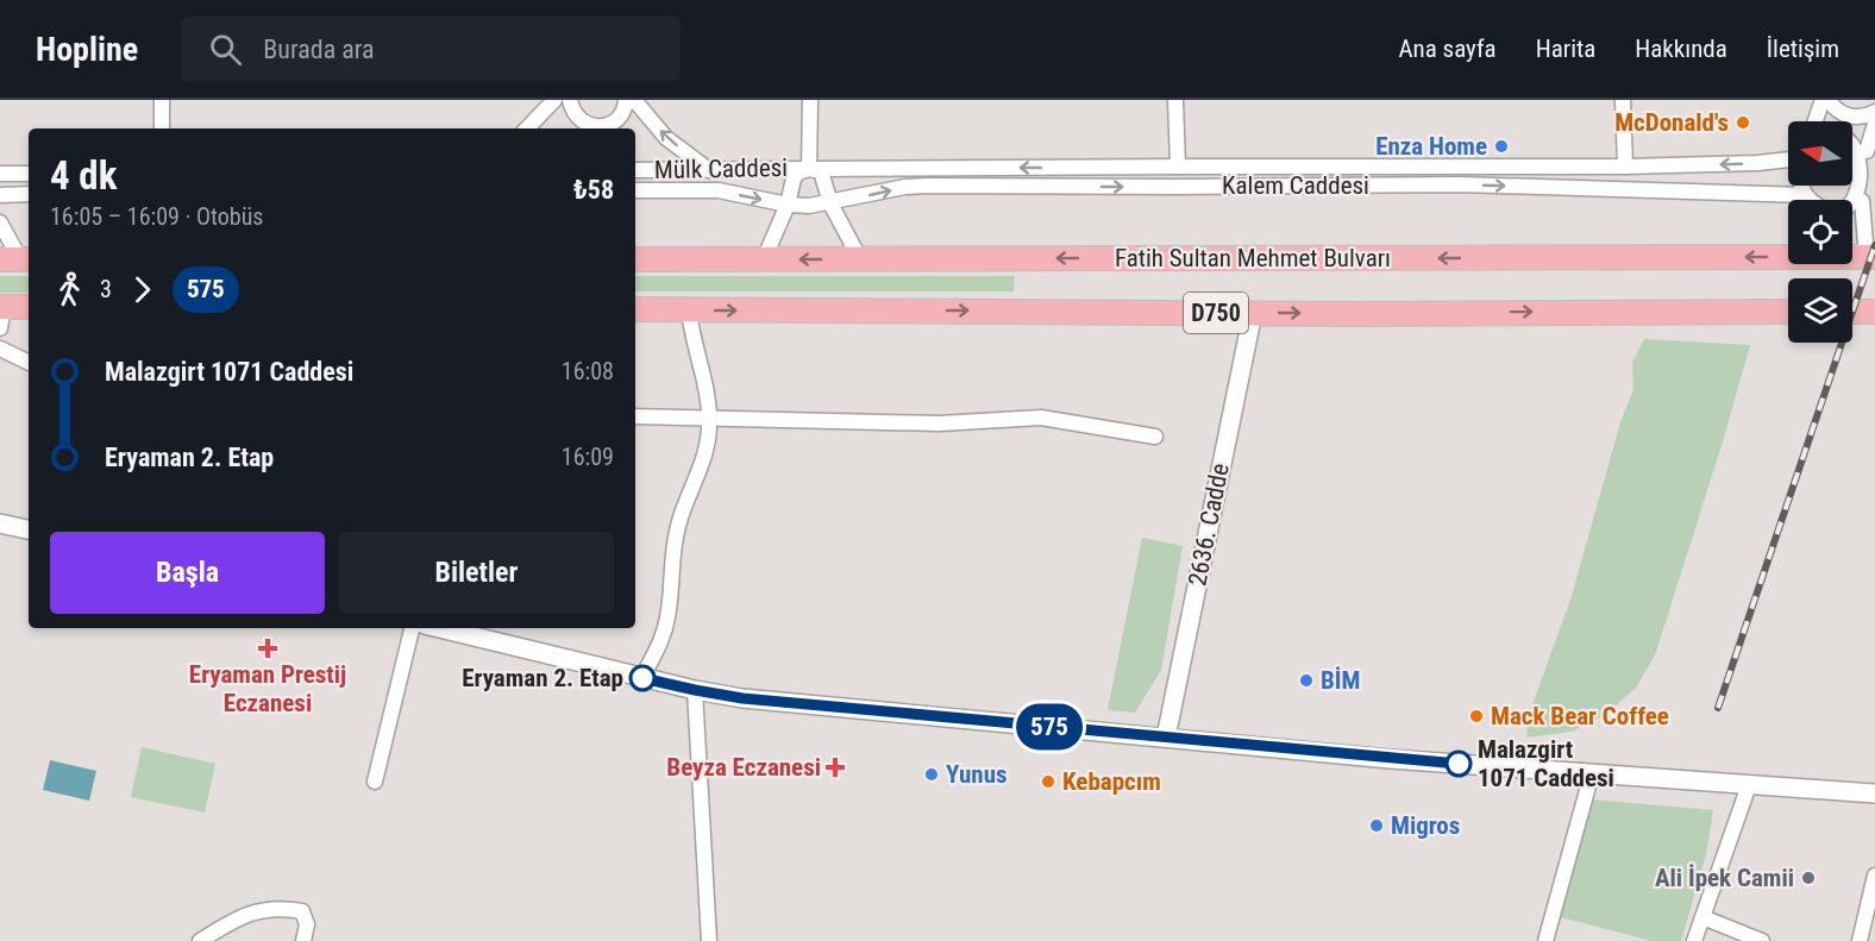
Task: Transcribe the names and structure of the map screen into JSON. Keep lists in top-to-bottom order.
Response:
{
  "streets": {
    "highway": ["Fatih Sultan Mehmet Bulvarı", "D750"],
    "street": ["Mülk Caddesi", "Kalem Caddesi", "2636. Cadde"]
  },
  "crossings": [
    ["Mülk Caddesi", "Kalem Caddesi"],
    ["D750", "2636. Cadde"]
  ],
  "places": {
    "other": [
      "McDonald's",
      "Enza Home",
      "Eryaman 2. Etap",
      "BİM",
      "Mack Bear Coffee",
      "Malazgirt 1071 Caddesi",
      "Yunus",
      "Kebapcım",
      "Migros",
      "Ali İpek Camii"
    ],
    "health": ["Eryaman Prestij Eczanesi", "Beyza Eczanesi"]
  },
  "lines": ["bus line 575"],
  "north": "left",
  "page": {
    "header": "Hopline",
    "search": "Burada ara",
    "nav": [
      "Ana sayfa",
      "Harita",
      "Hakkında",
      "İletişim"
    ],
    "on_map": "575",
    "heading": ["4 dk", "16:05 – 16:09 · Otobüs", "₺58"],
    "legs": ["3", "575"],
    "list": [
      {
        "name": "Malazgirt 1071 Caddesi",
        "value": "16:08"
      },
      {
        "name": "Eryaman 2. Etap",
        "value": "16:09"
      }
    ],
    "buttons": ["Başla", "Biletler"]
  }
}
